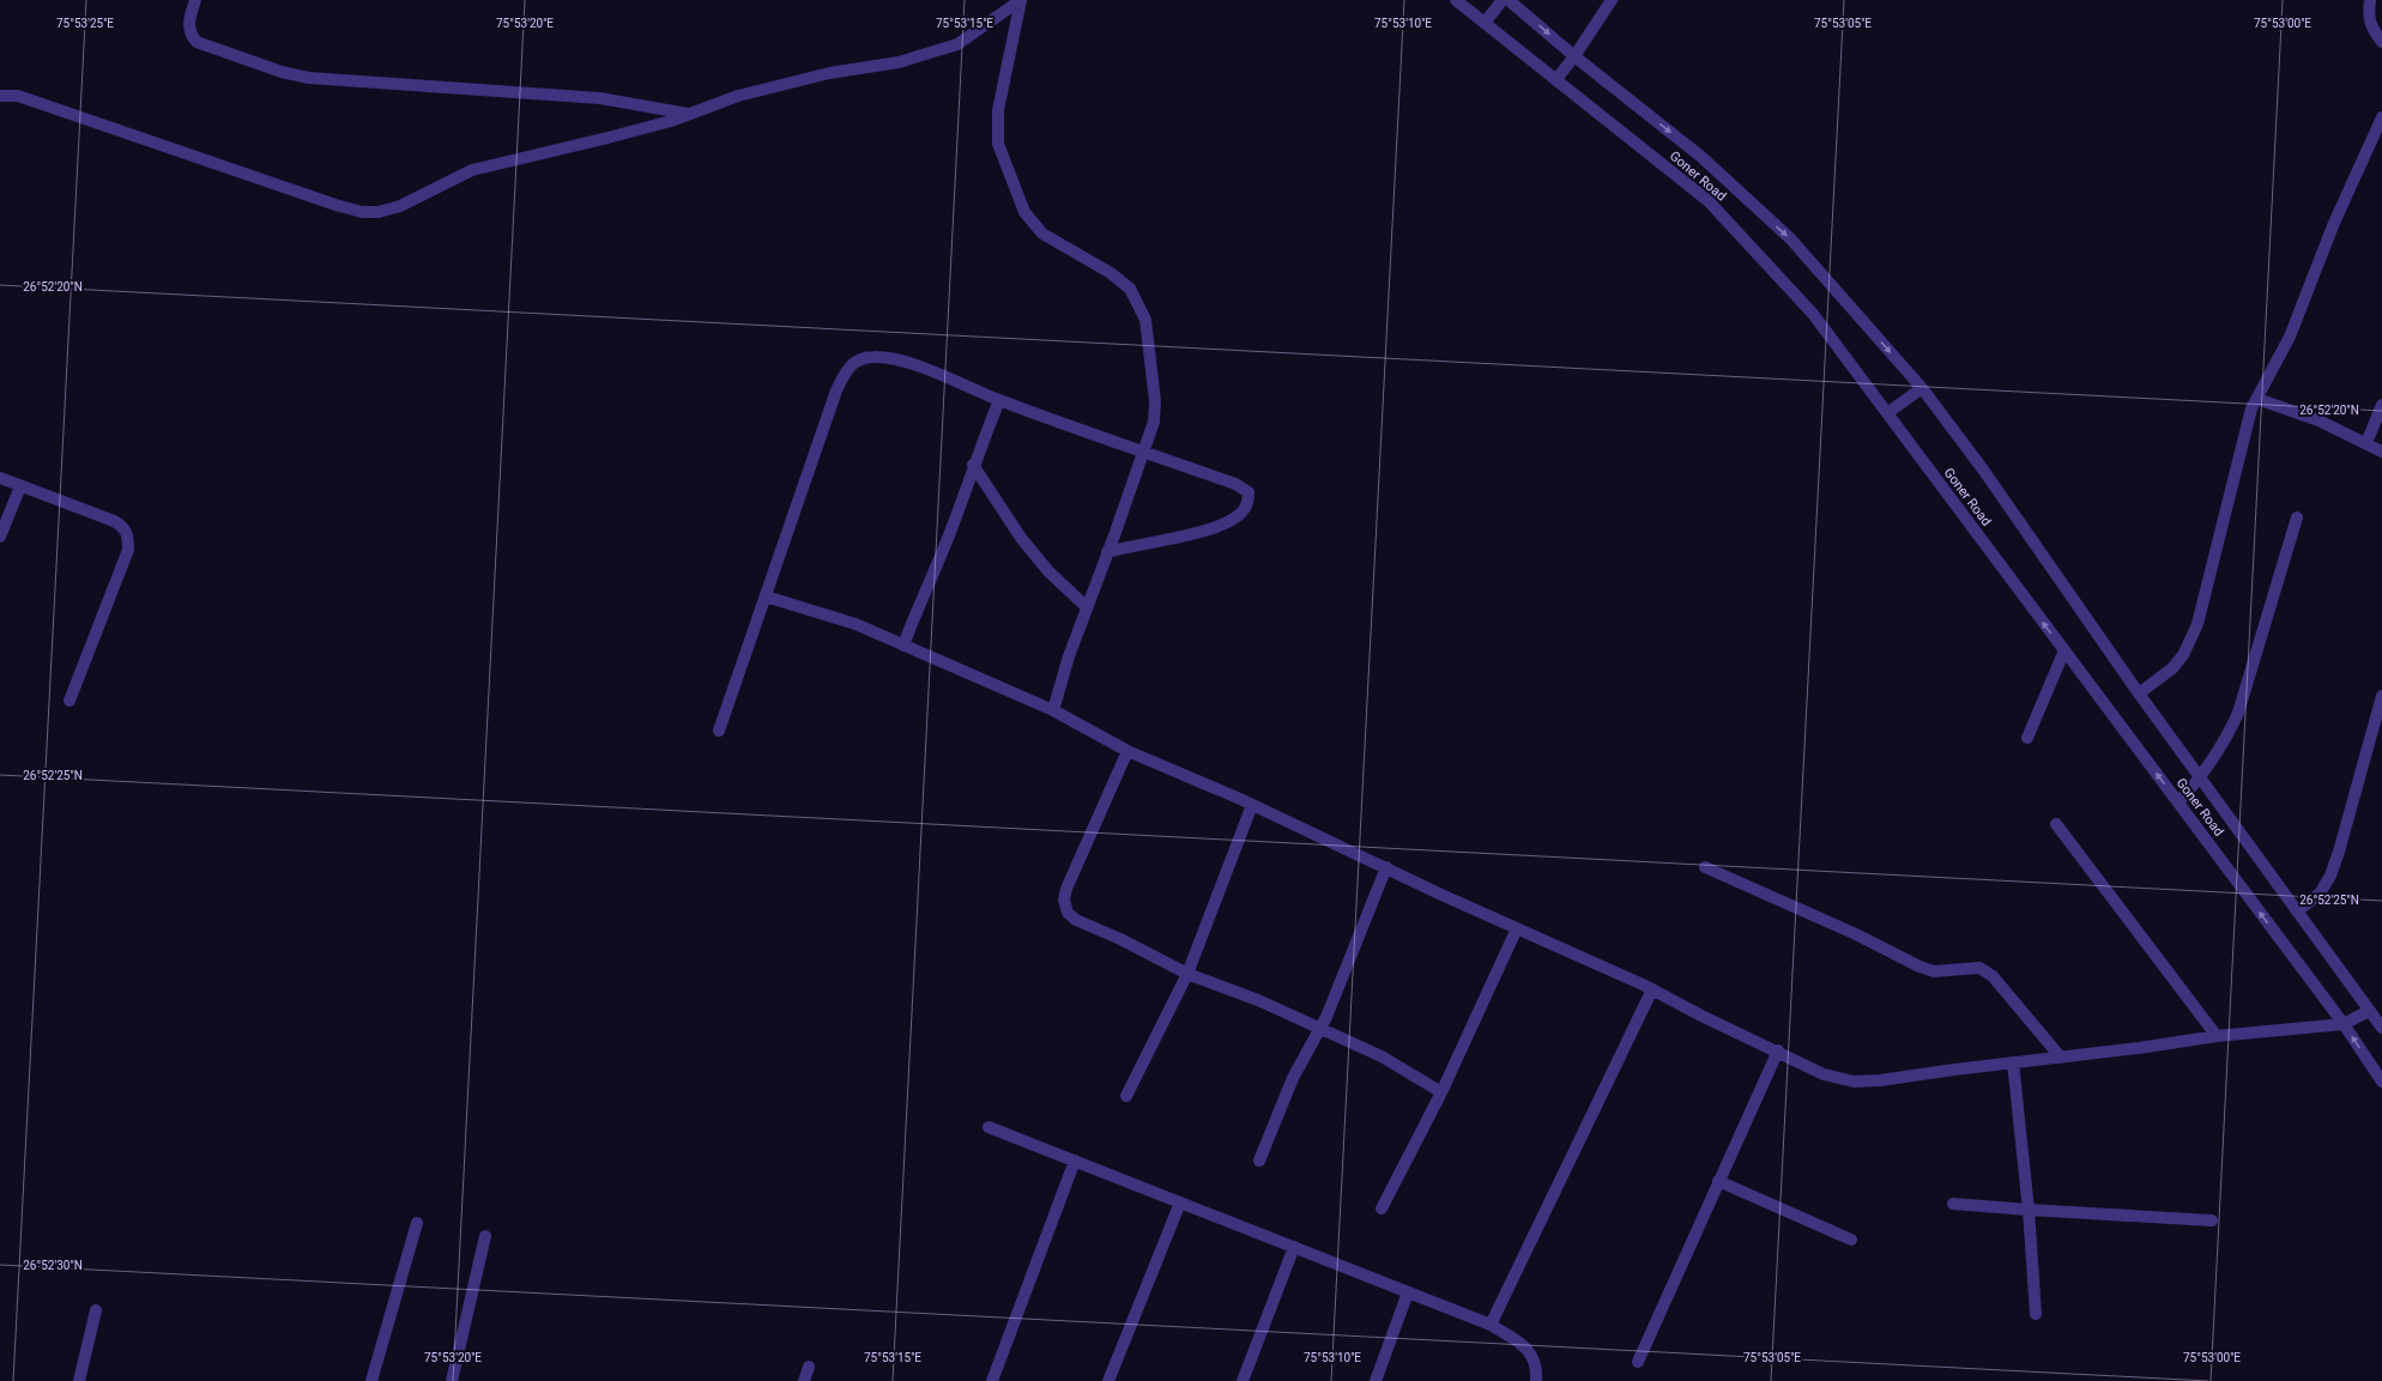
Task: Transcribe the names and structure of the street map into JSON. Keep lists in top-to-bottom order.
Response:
{
  "streets": {
    "street": ["Goner Road"]
  },
  "coordinates": [
    "75°53'25\"E",
    "75°53'20\"E",
    "75°53'15\"E",
    "75°53'10\"E",
    "75°53'05\"E",
    "75°53'00\"E",
    "26°52'20\"N",
    "26°52'25\"N",
    "26°52'30\"N"
  ]
}
